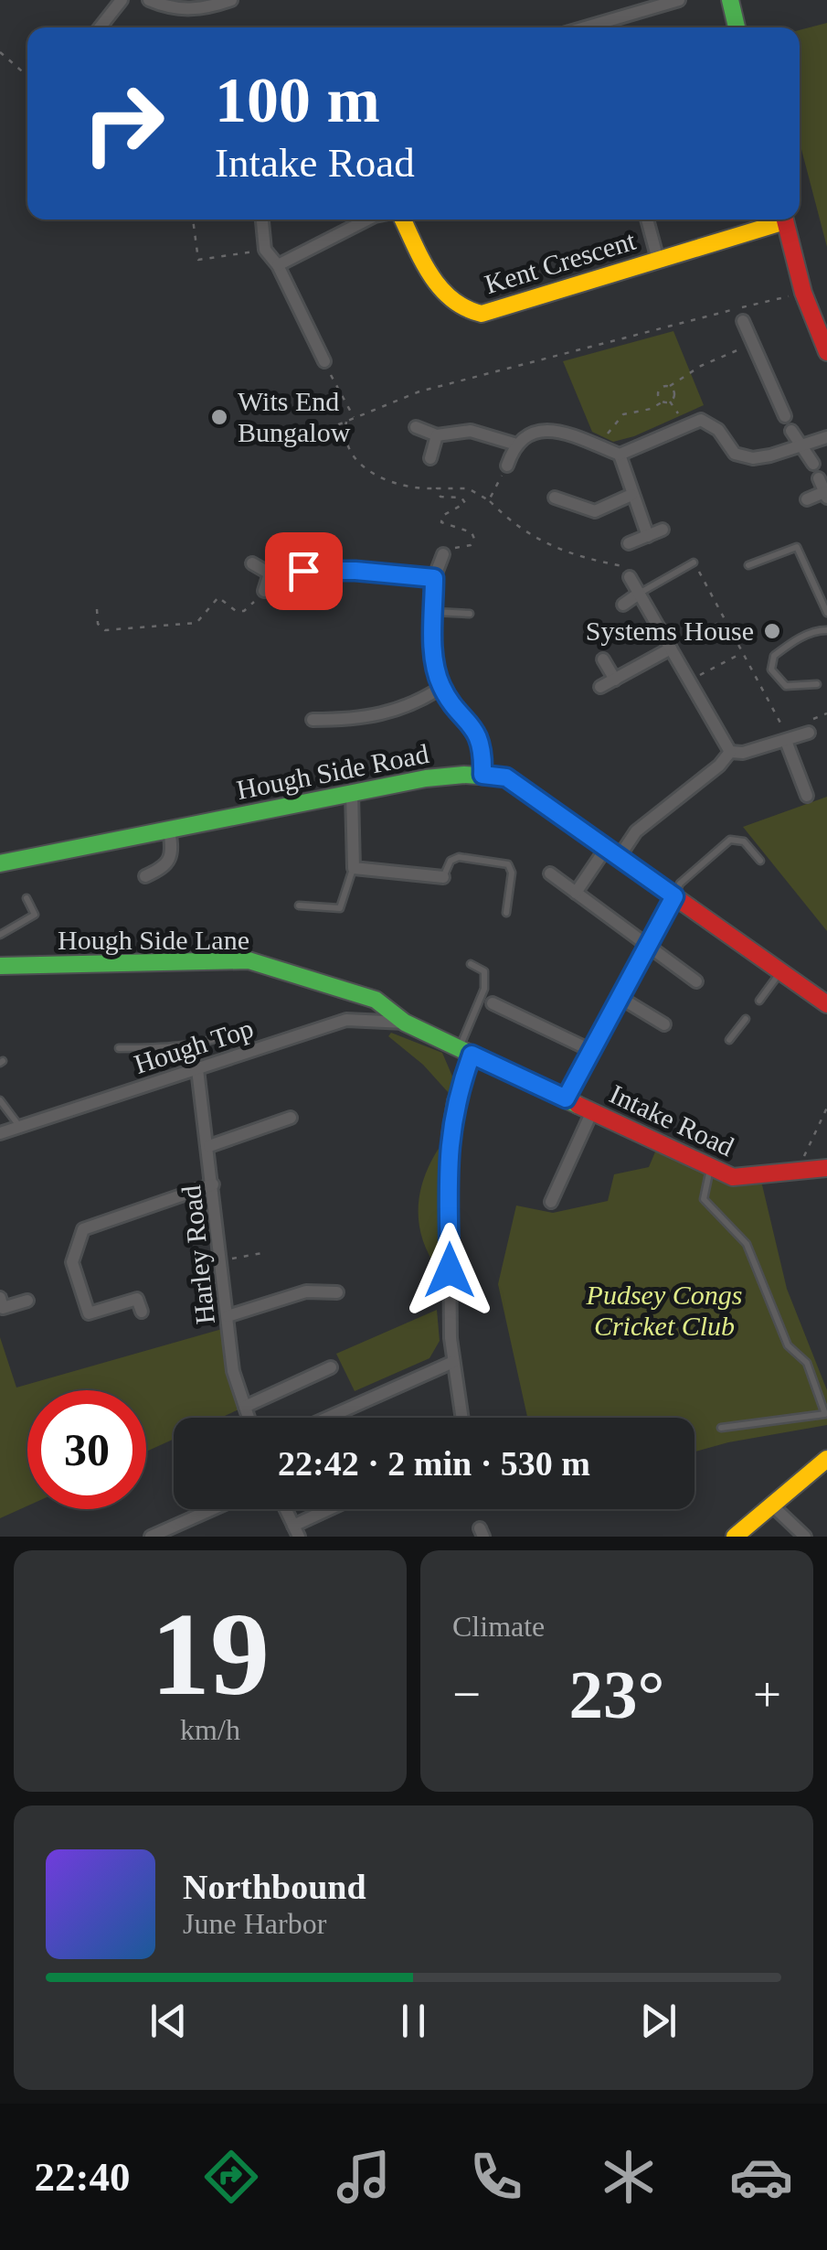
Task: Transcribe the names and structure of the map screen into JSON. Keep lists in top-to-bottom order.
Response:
{
  "streets": {
    "street": [
      "Kent Crescent",
      "Hough Side Road",
      "Hough Side Lane",
      "Hough Top",
      "Intake Road",
      "Harley Road"
    ]
  },
  "crossings": [
    ["Hough Side Lane", "Hough Top"],
    ["Hough Side Lane", "Intake Road"],
    ["Hough Top", "Intake Road"],
    ["Hough Top", "Harley Road"]
  ],
  "parks": ["Pudsey Congs Cricket Club"],
  "places": ["Wits End Bungalow", "Systems House"],
  "page": {
    "turn": ["100 m", "Intake Road"],
    "limit": "30",
    "trip": "22:42 · 2 min · 530 m",
    "tile": [
      ["19", "km/h"],
      "Climate"
    ],
    "heat": ["−", "23°", "+"],
    "song": ["Northbound", "June Harbor"],
    "tabs": "22:40"
  }
}
